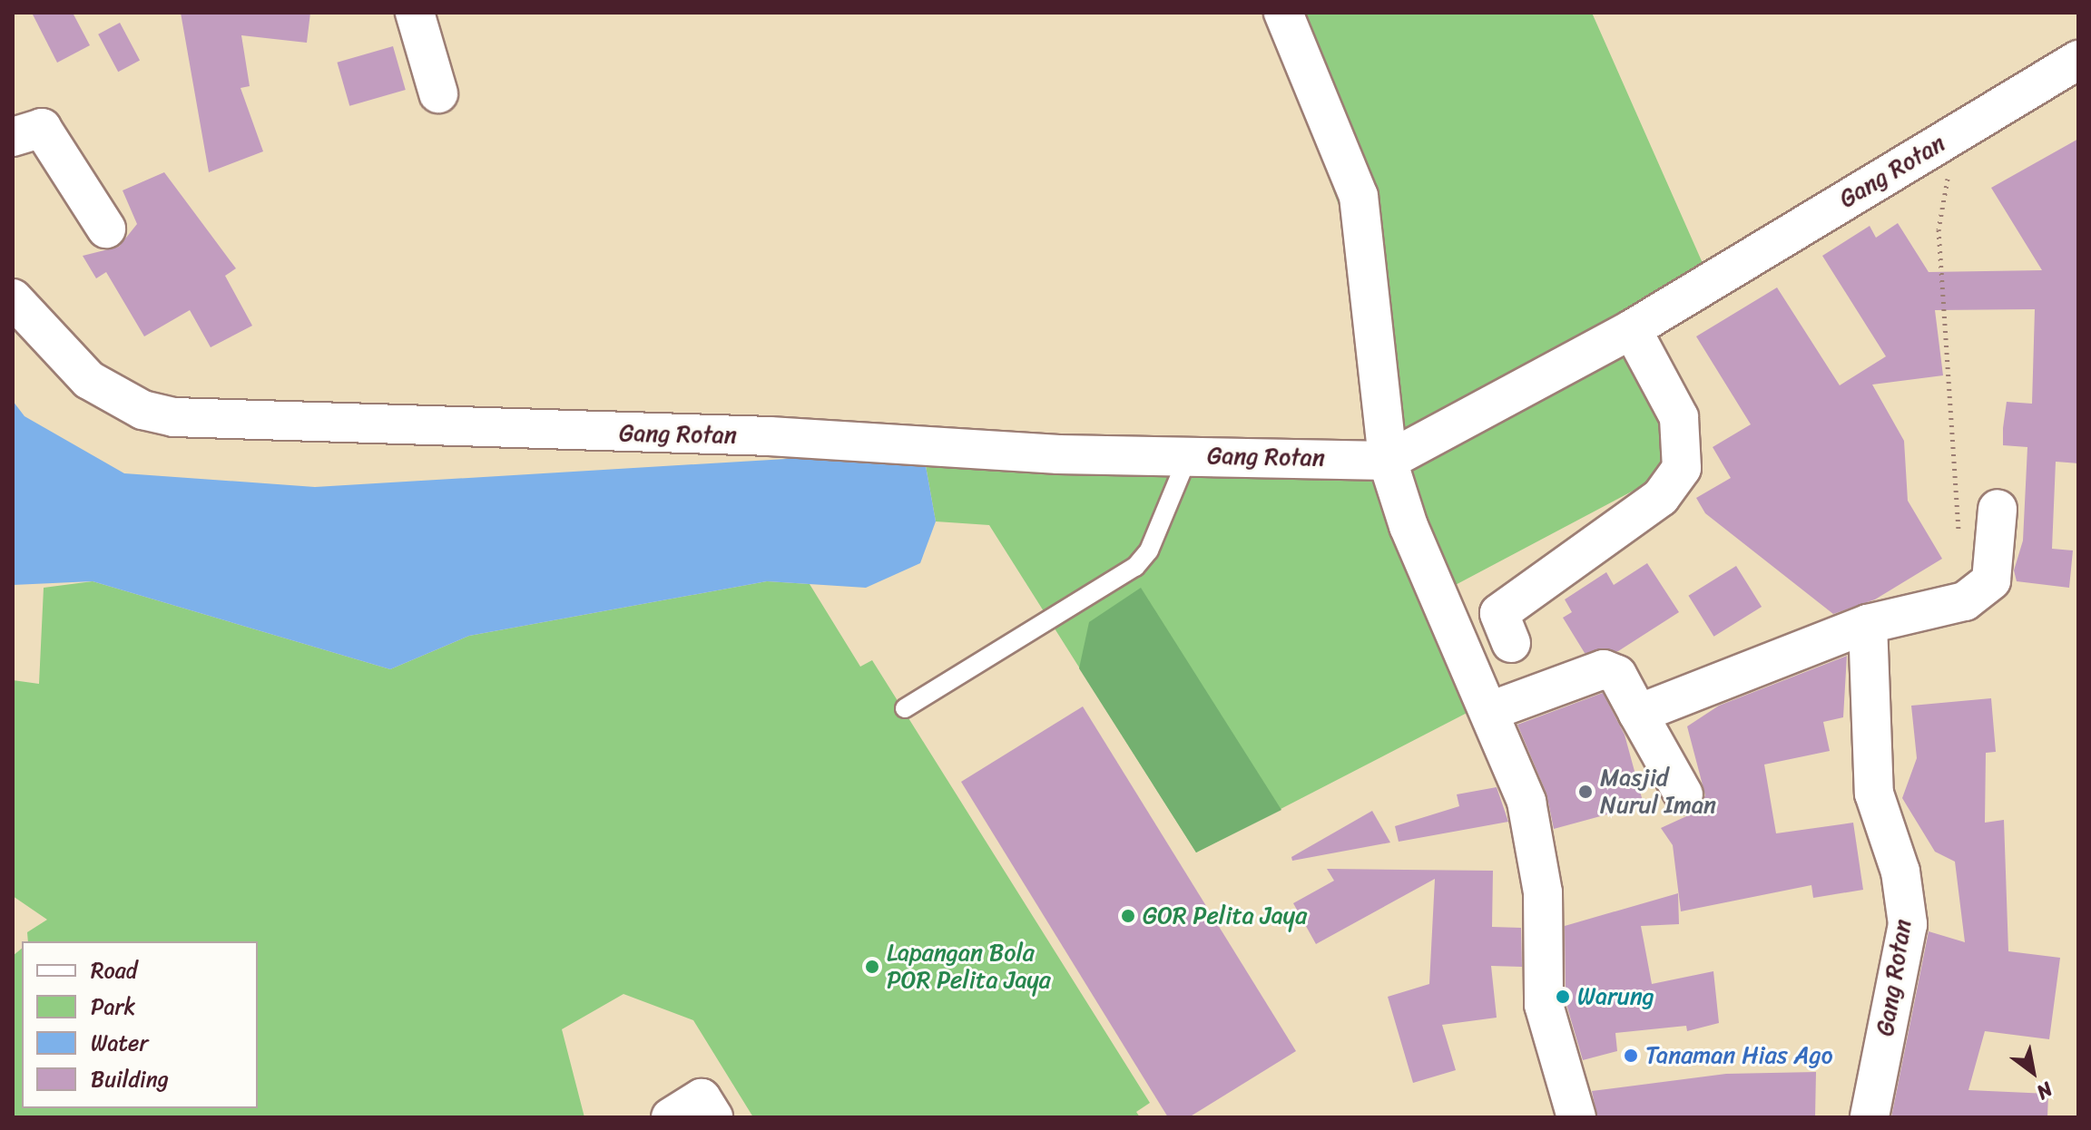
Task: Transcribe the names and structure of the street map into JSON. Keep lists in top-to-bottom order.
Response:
{
  "streets": {
    "street": ["Gang Rotan"]
  },
  "places": [
    "Masjid Nurul Iman",
    "GOR Pelita Jaya",
    "Lapangan Bola POR Pelita Jaya",
    "Warung",
    "Tanaman Hias Ago"
  ],
  "legend": [
    "Road",
    "Park",
    "Water",
    "Building"
  ],
  "north": "bottom right"
}
